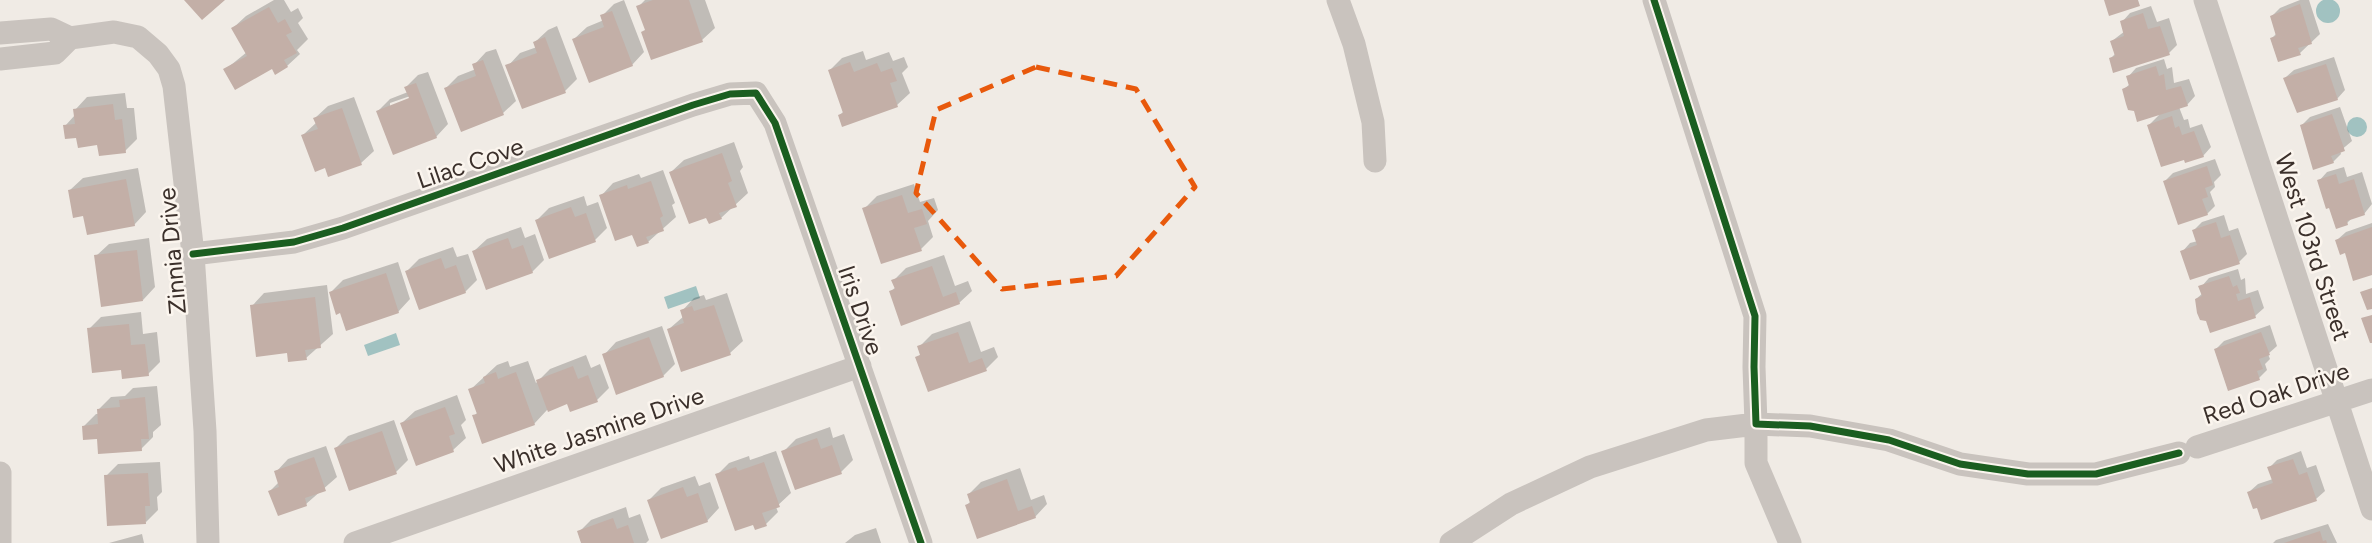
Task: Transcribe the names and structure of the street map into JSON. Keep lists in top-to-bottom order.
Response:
{
  "streets": {
    "street": [
      "Lilac Cove",
      "West 103rd Street",
      "Zinnia Drive",
      "Iris Drive",
      "Red Oak Drive",
      "White Jasmine Drive"
    ]
  },
  "crossings": [
    ["Lilac Cove", "Zinnia Drive"],
    ["Lilac Cove", "Iris Drive"],
    ["West 103rd Street", "Red Oak Drive"],
    ["Iris Drive", "White Jasmine Drive"]
  ]
}
